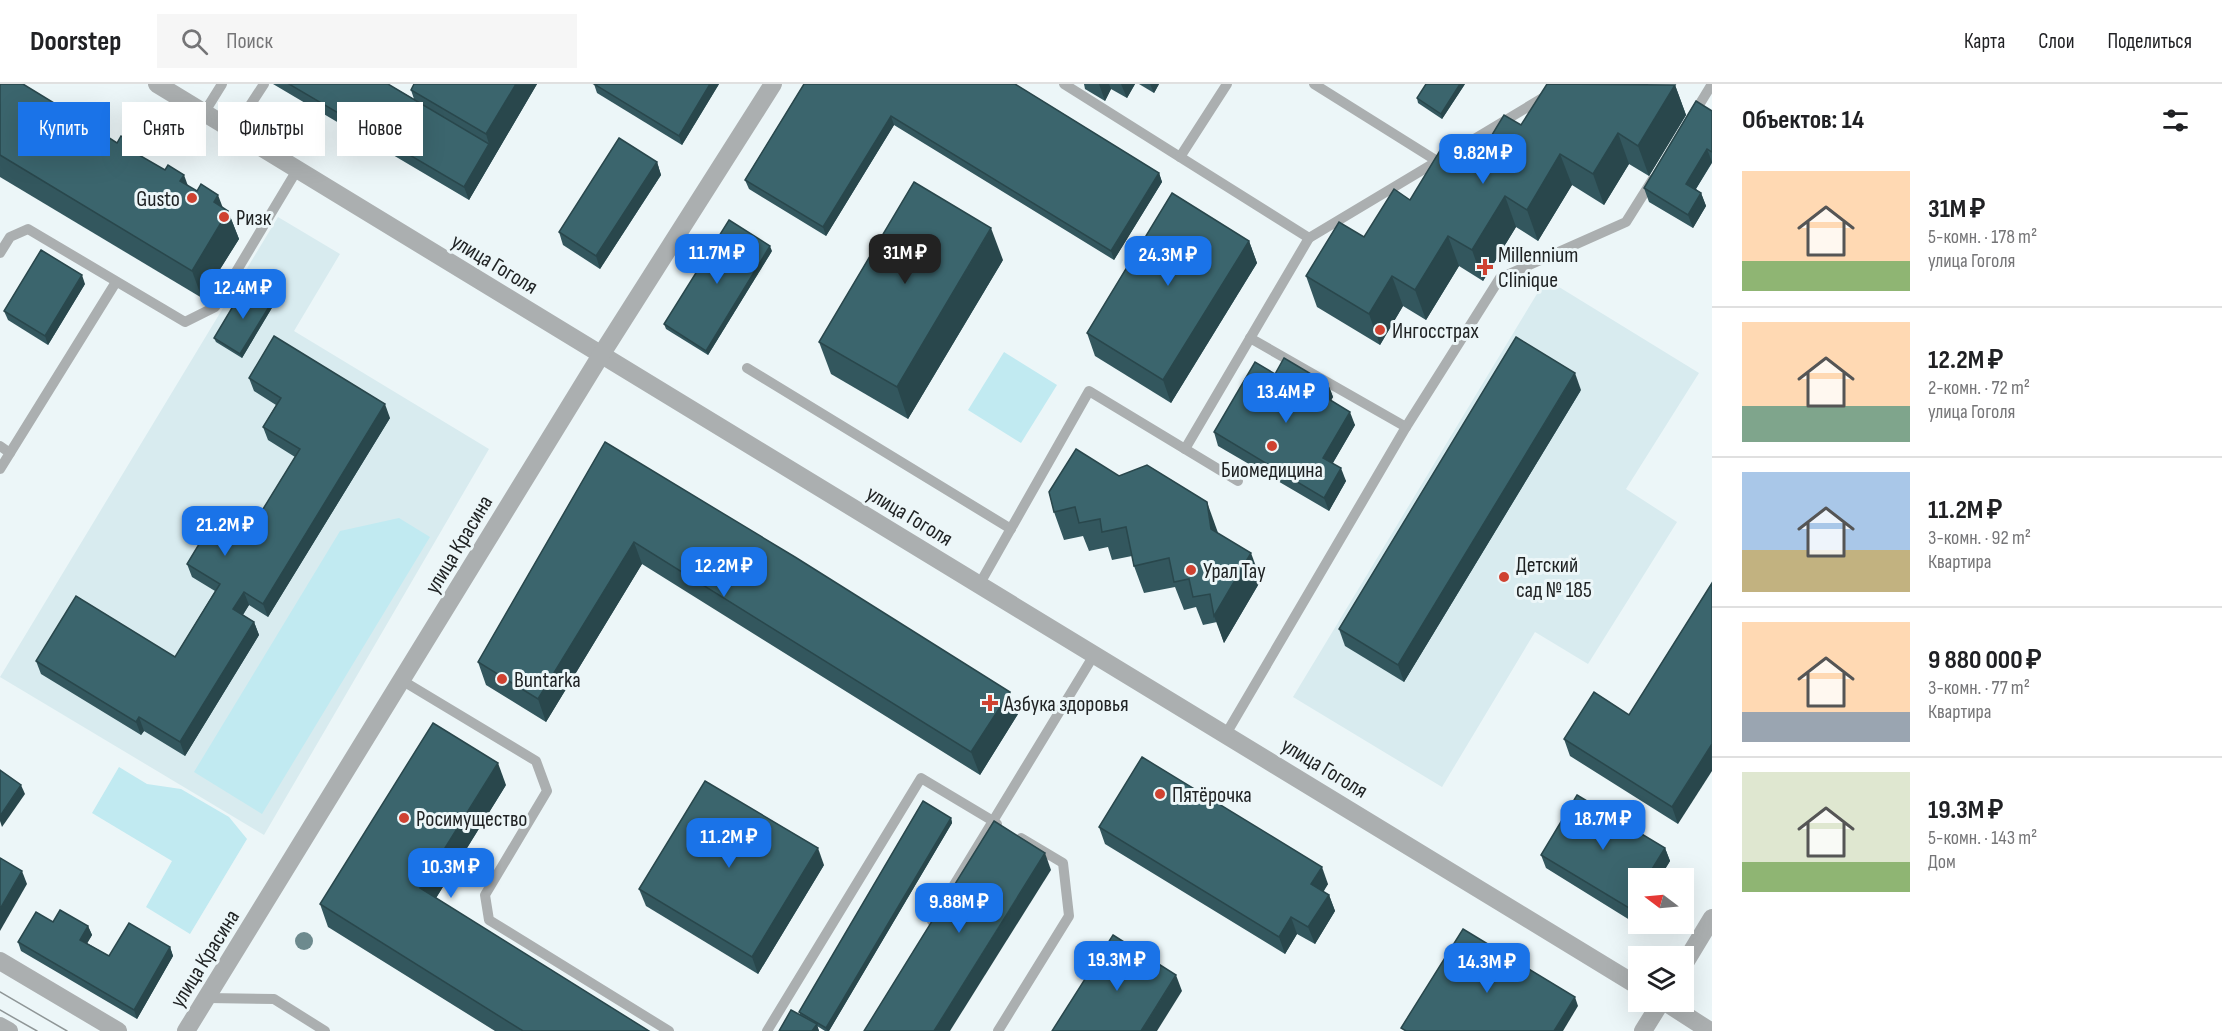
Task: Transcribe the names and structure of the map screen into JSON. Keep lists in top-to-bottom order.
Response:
{
  "streets": {
    "street": ["улица Гоголя", "улица Красина"]
  },
  "crossings": [
    ["улица Гоголя", "улица Красина"]
  ],
  "places": {
    "other": [
      "Gusto",
      "Ризк",
      "Ингосстрах",
      "Биомедицина",
      "Урал Тау",
      "Детский сад № 185",
      "Buntarka",
      "Пятёрочка",
      "Росимущество"
    ],
    "health": ["Millennium Clinique", "Азбука здоровья"]
  },
  "north": "left",
  "page": {
    "header": "Doorstep",
    "search": "Поиск",
    "nav": ["Карта", "Слои", "Поделиться"],
    "heading": "Объектов: 14",
    "chip": [
      "Купить",
      "Снять",
      "Фильтры",
      "Новое"
    ],
    "price": [
      "9.82M ₽",
      "11.7M ₽",
      "31M ₽",
      "24.3M ₽",
      "12.4M ₽",
      "13.4M ₽",
      "21.2M ₽",
      "12.2M ₽",
      "18.7M ₽",
      "11.2M ₽",
      "10.3M ₽",
      "9.88M ₽",
      "19.3M ₽",
      "14.3M ₽"
    ],
    "list": [
      {
        "name": "31M ₽",
        "note": "5-комн. · 178 m² · улица Гоголя"
      },
      {
        "name": "12.2M ₽",
        "note": "2-комн. · 72 m² · улица Гоголя"
      },
      {
        "name": "11.2M ₽",
        "note": "3-комн. · 92 m² · Квартира"
      },
      {
        "name": "9 880 000 ₽",
        "note": "3-комн. · 77 m² · Квартира"
      },
      {
        "name": "19.3M ₽",
        "note": "5-комн. · 143 m² · Дом"
      }
    ]
  }
}
